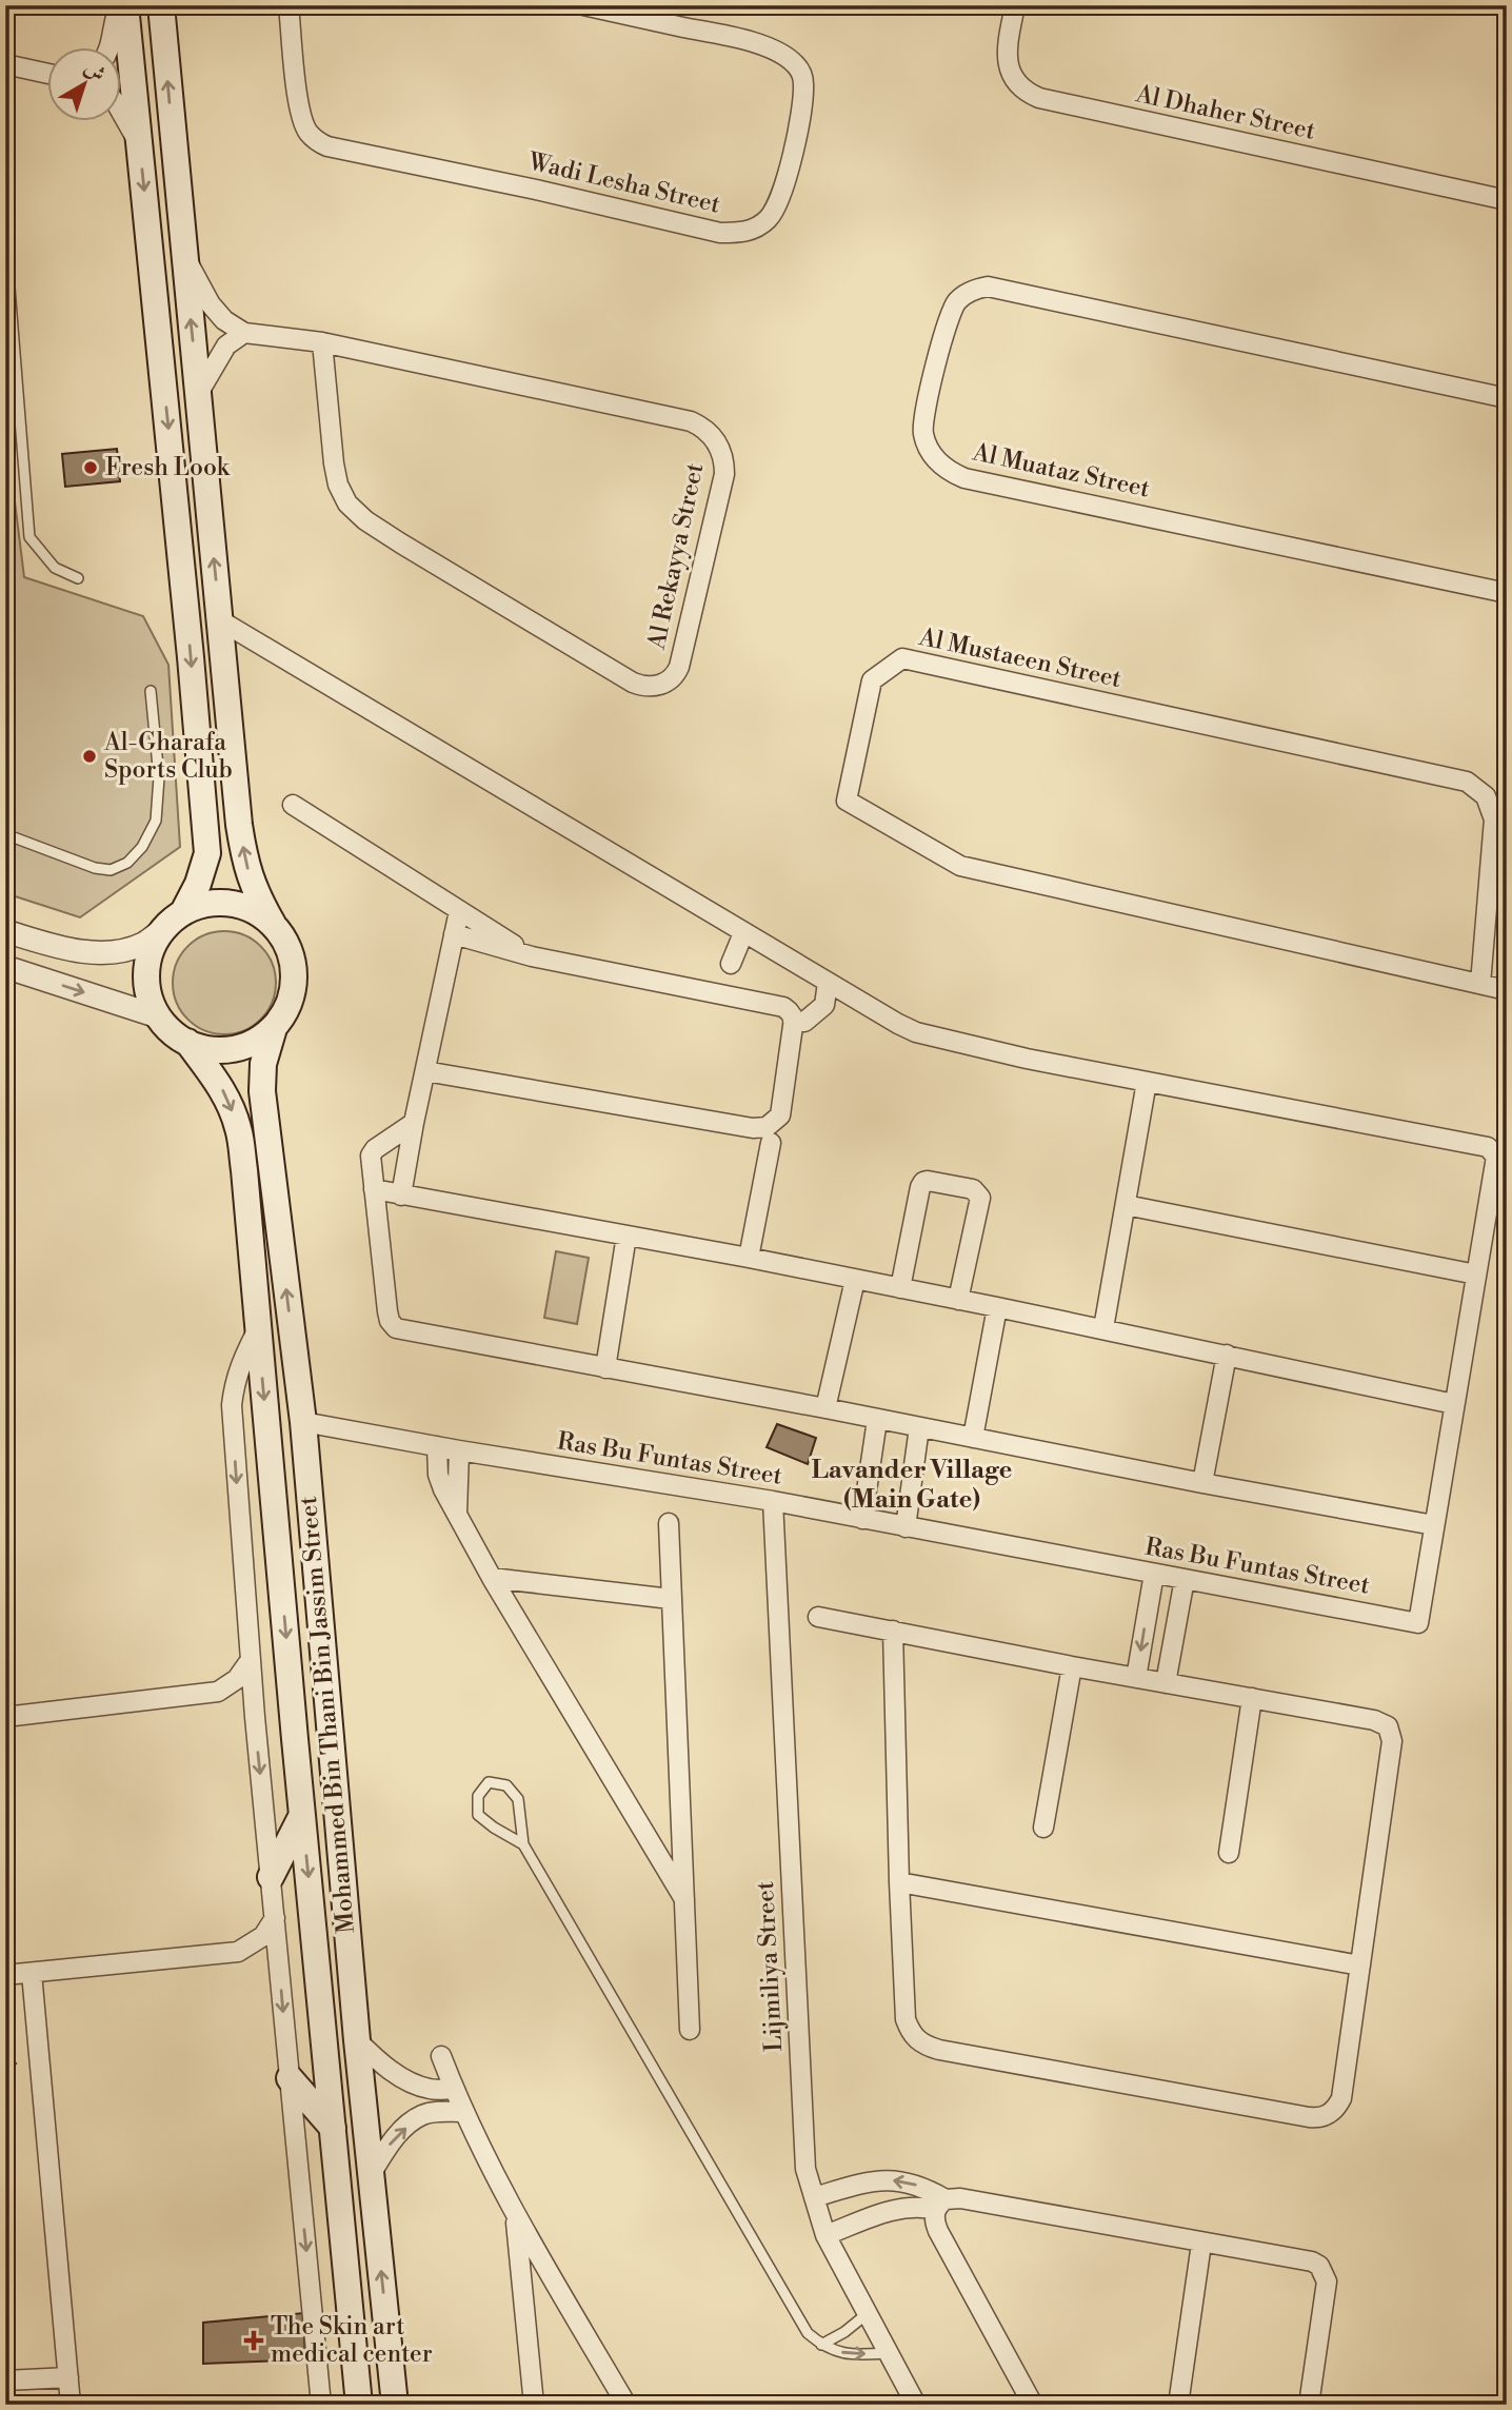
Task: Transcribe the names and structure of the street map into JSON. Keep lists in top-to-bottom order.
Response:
{
  "streets": {
    "main road": ["Mohammed Bin Thani Bin Jassim Street"],
    "street": [
      "Al Dhaher Street",
      "Wadi Lesha Street",
      "Al Muataz Street",
      "Al Rekayya Street",
      "Al Mustaeen Street",
      "Ras Bu Funtas Street",
      "Lijmiliya Street"
    ]
  },
  "crossings": [
    ["Ras Bu Funtas Street", "Mohammed Bin Thani Bin Jassim Street"],
    ["Ras Bu Funtas Street", "Lijmiliya Street"]
  ],
  "districts": ["Lavander Village (Main Gate)"],
  "places": {
    "other": ["Fresh Look", "Al-Gharafa Sports Club"],
    "health": ["The Skin art medical center"]
  },
  "north": "top right"
}
